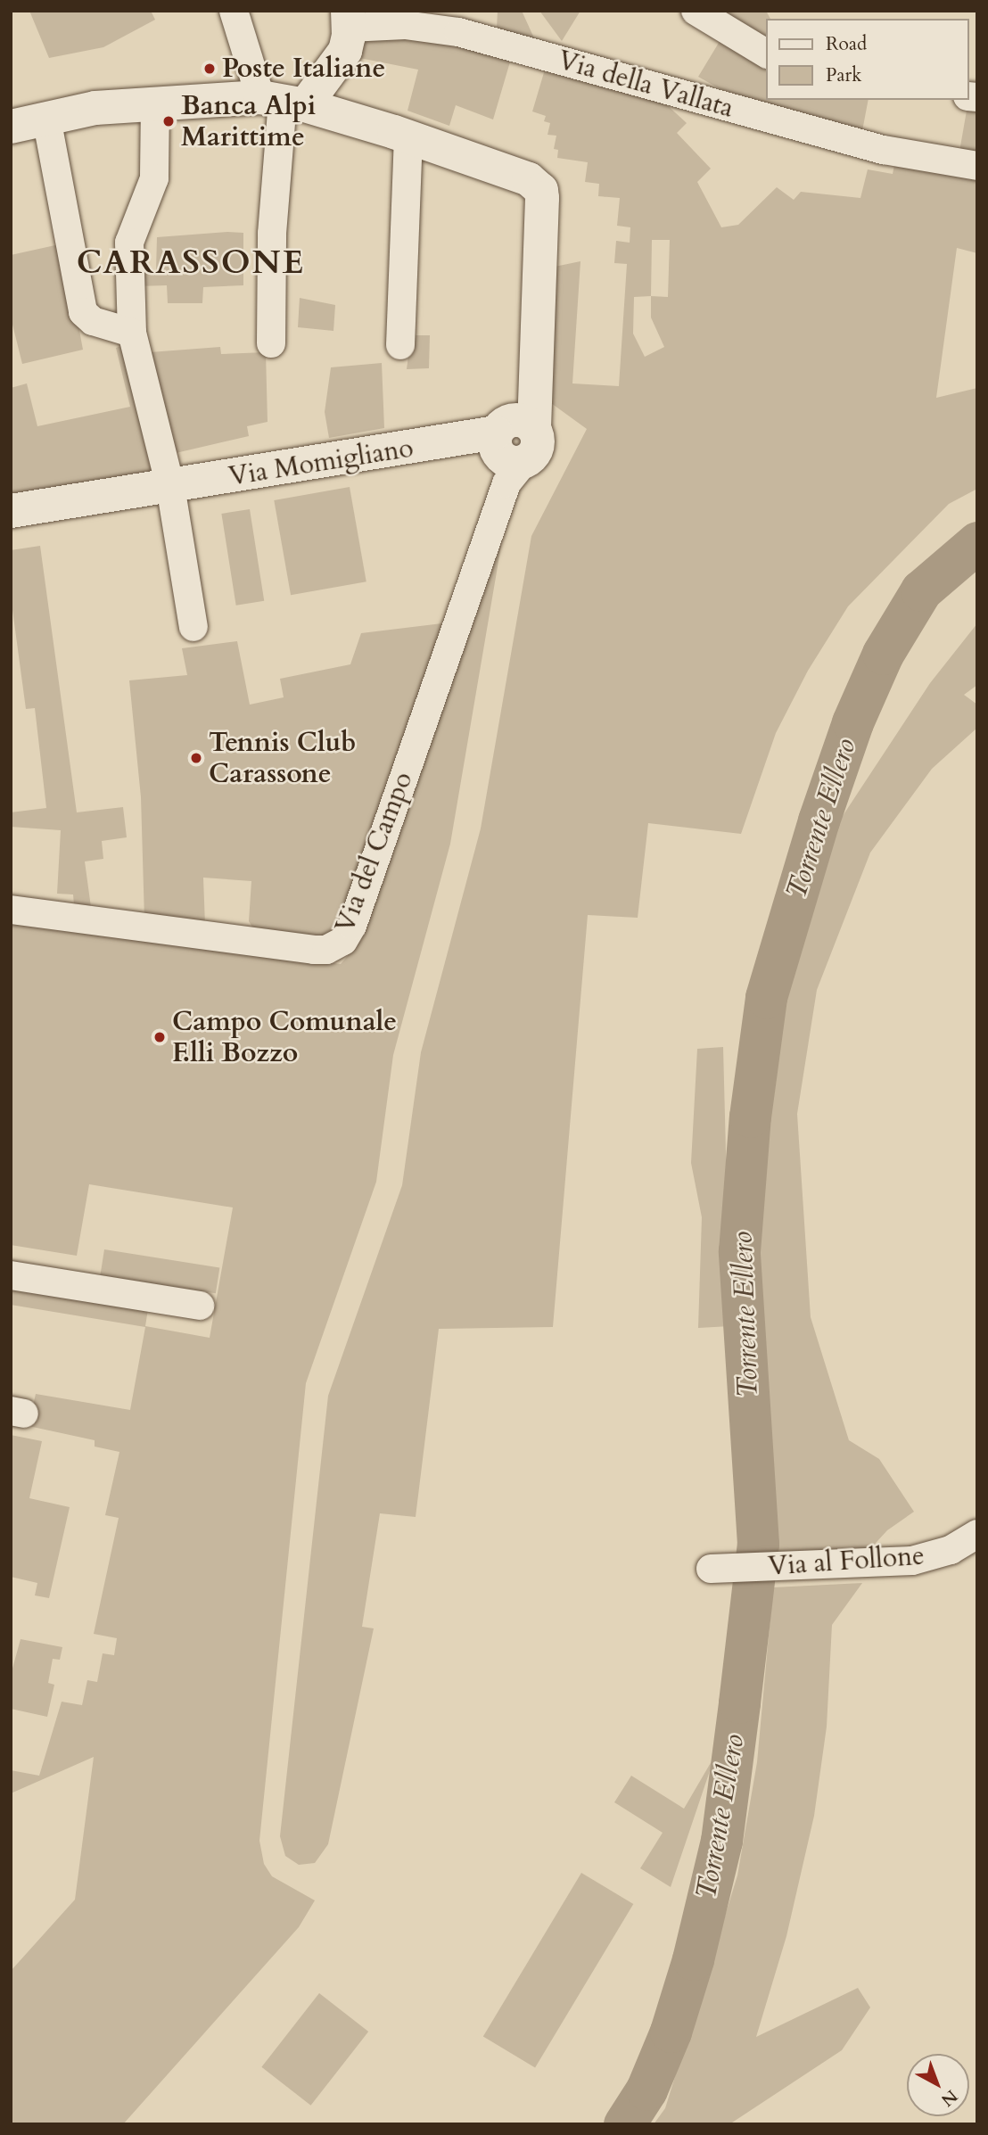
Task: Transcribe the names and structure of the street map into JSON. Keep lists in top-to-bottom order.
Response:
{
  "streets": {
    "street": [
      "Via della Vallata",
      "Via Momigliano",
      "Via del Campo",
      "Via al Follone"
    ]
  },
  "crossings": [
    ["Via Momigliano", "Via del Campo"]
  ],
  "districts": ["CARASSONE"],
  "water": ["Torrente Ellero"],
  "places": [
    "Poste Italiane",
    "Banca Alpi Marittime",
    "Tennis Club Carassone",
    "Campo Comunale F.lli Bozzo"
  ],
  "legend": ["Road", "Park"],
  "north": "bottom right"
}
